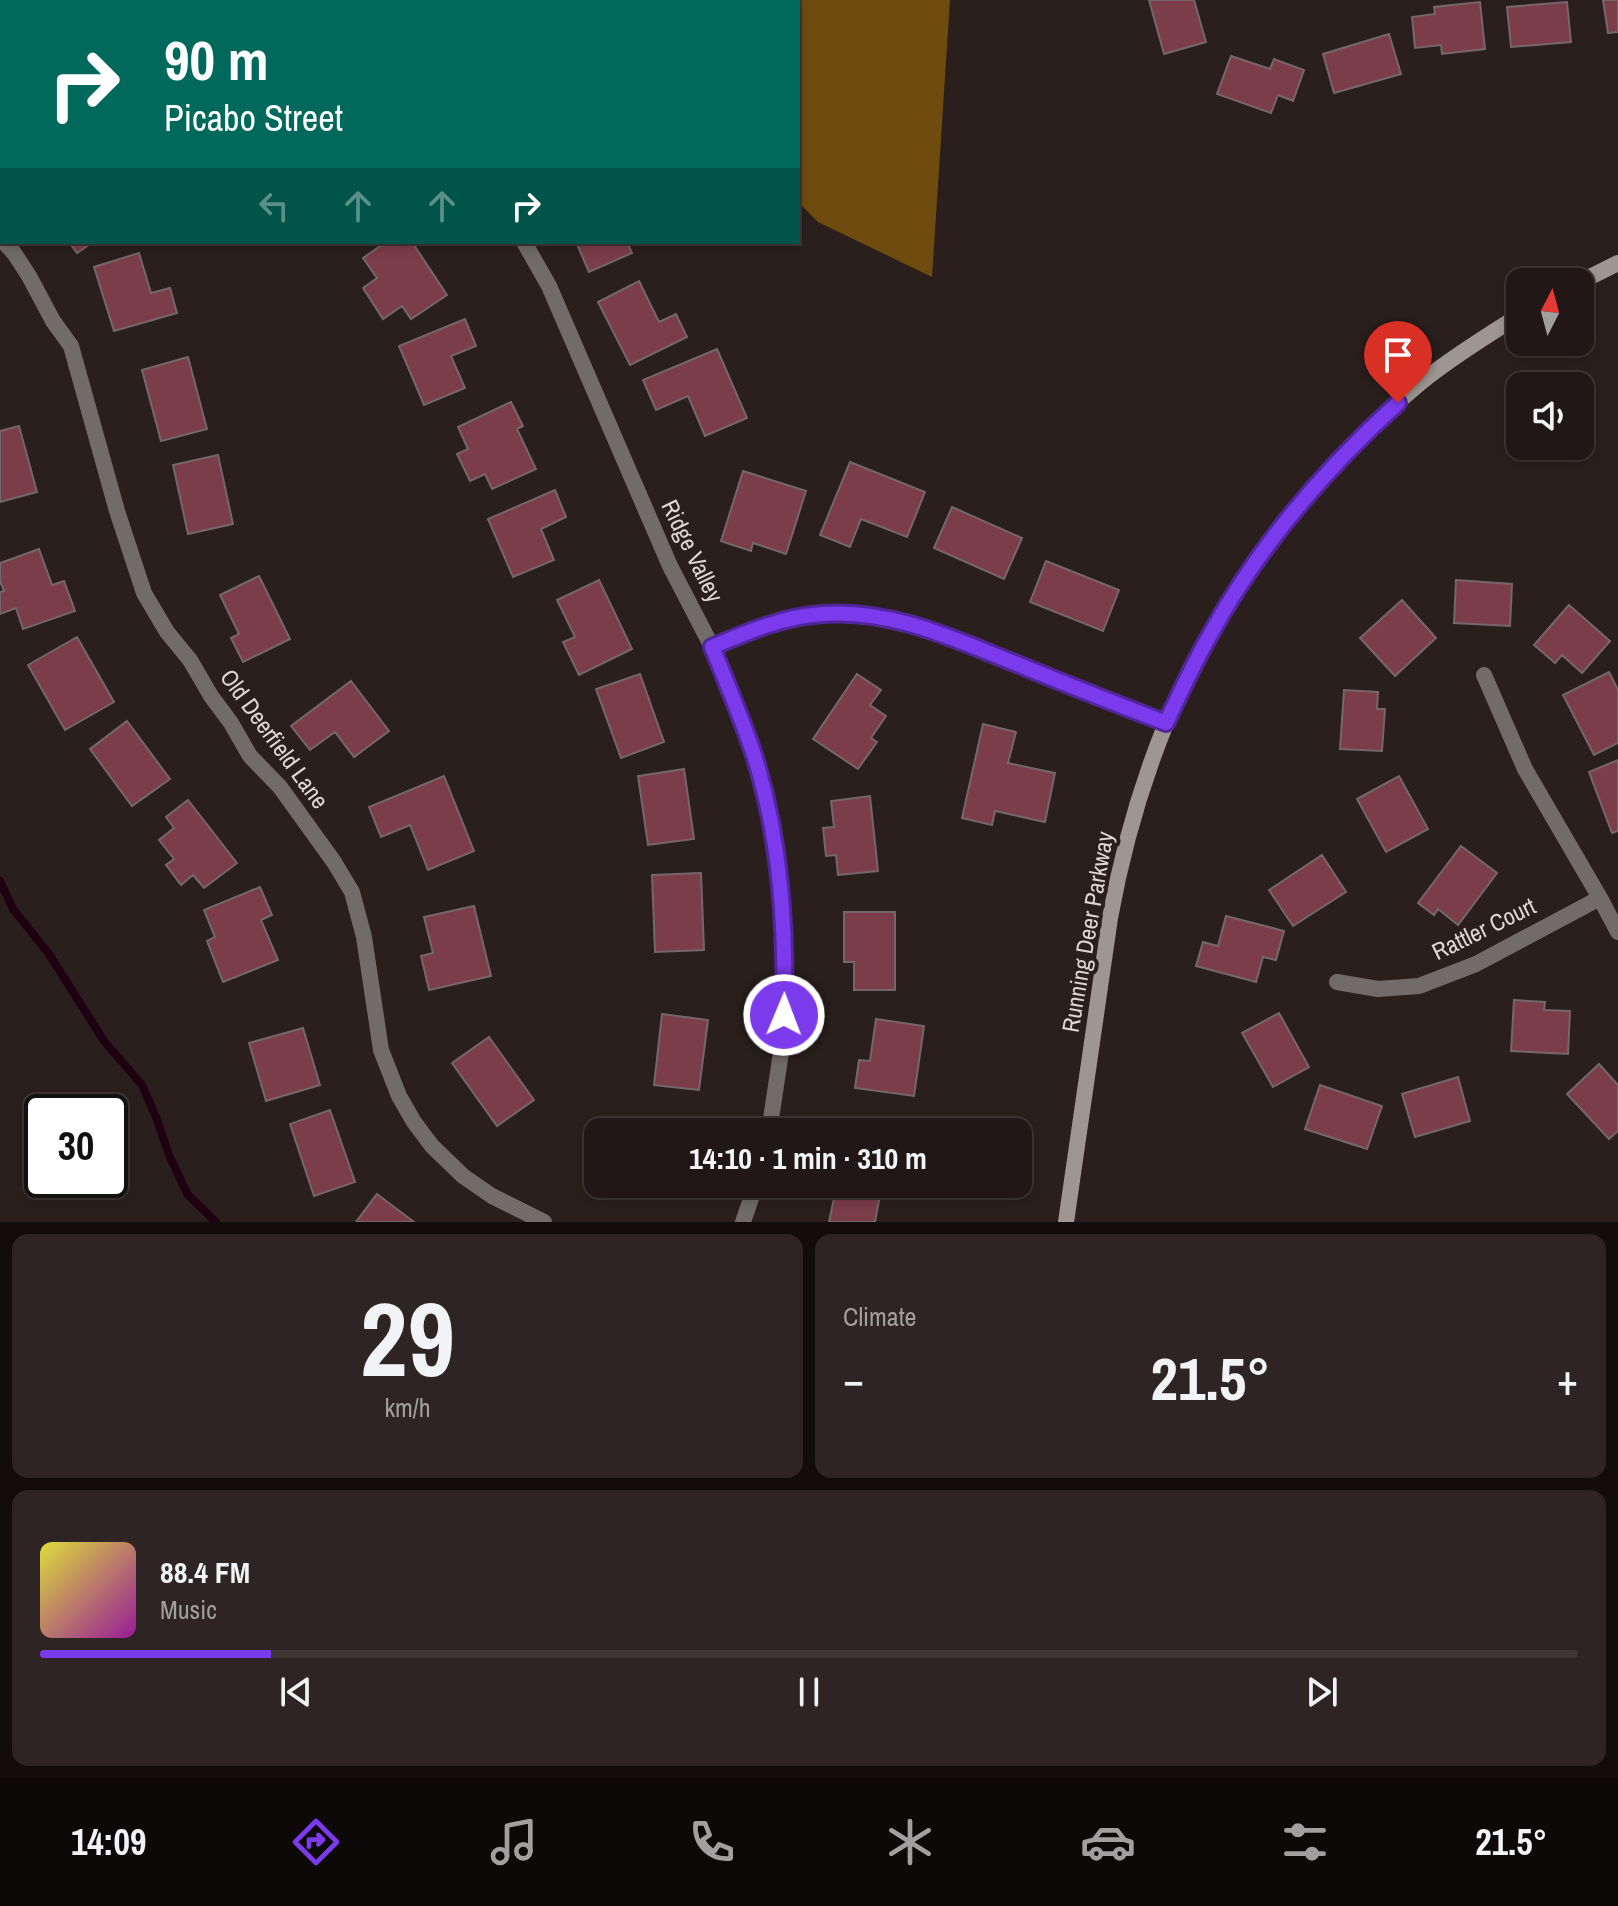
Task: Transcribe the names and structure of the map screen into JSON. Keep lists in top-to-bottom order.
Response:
{
  "streets": {
    "street": [
      "Ridge Valley",
      "Old Deerfield Lane",
      "Rattler Court",
      "Running Deer Parkway"
    ]
  },
  "north": "top",
  "page": {
    "turn": ["90 m", "Picabo Street"],
    "limit": "30",
    "trip": "14:10 · 1 min · 310 m",
    "tile": [
      ["29", "km/h"],
      "Climate"
    ],
    "heat": ["−", "21.5°", "+"],
    "song": ["88.4 FM", "Music"],
    "tabs": ["14:09", "21.5°"]
  }
}
